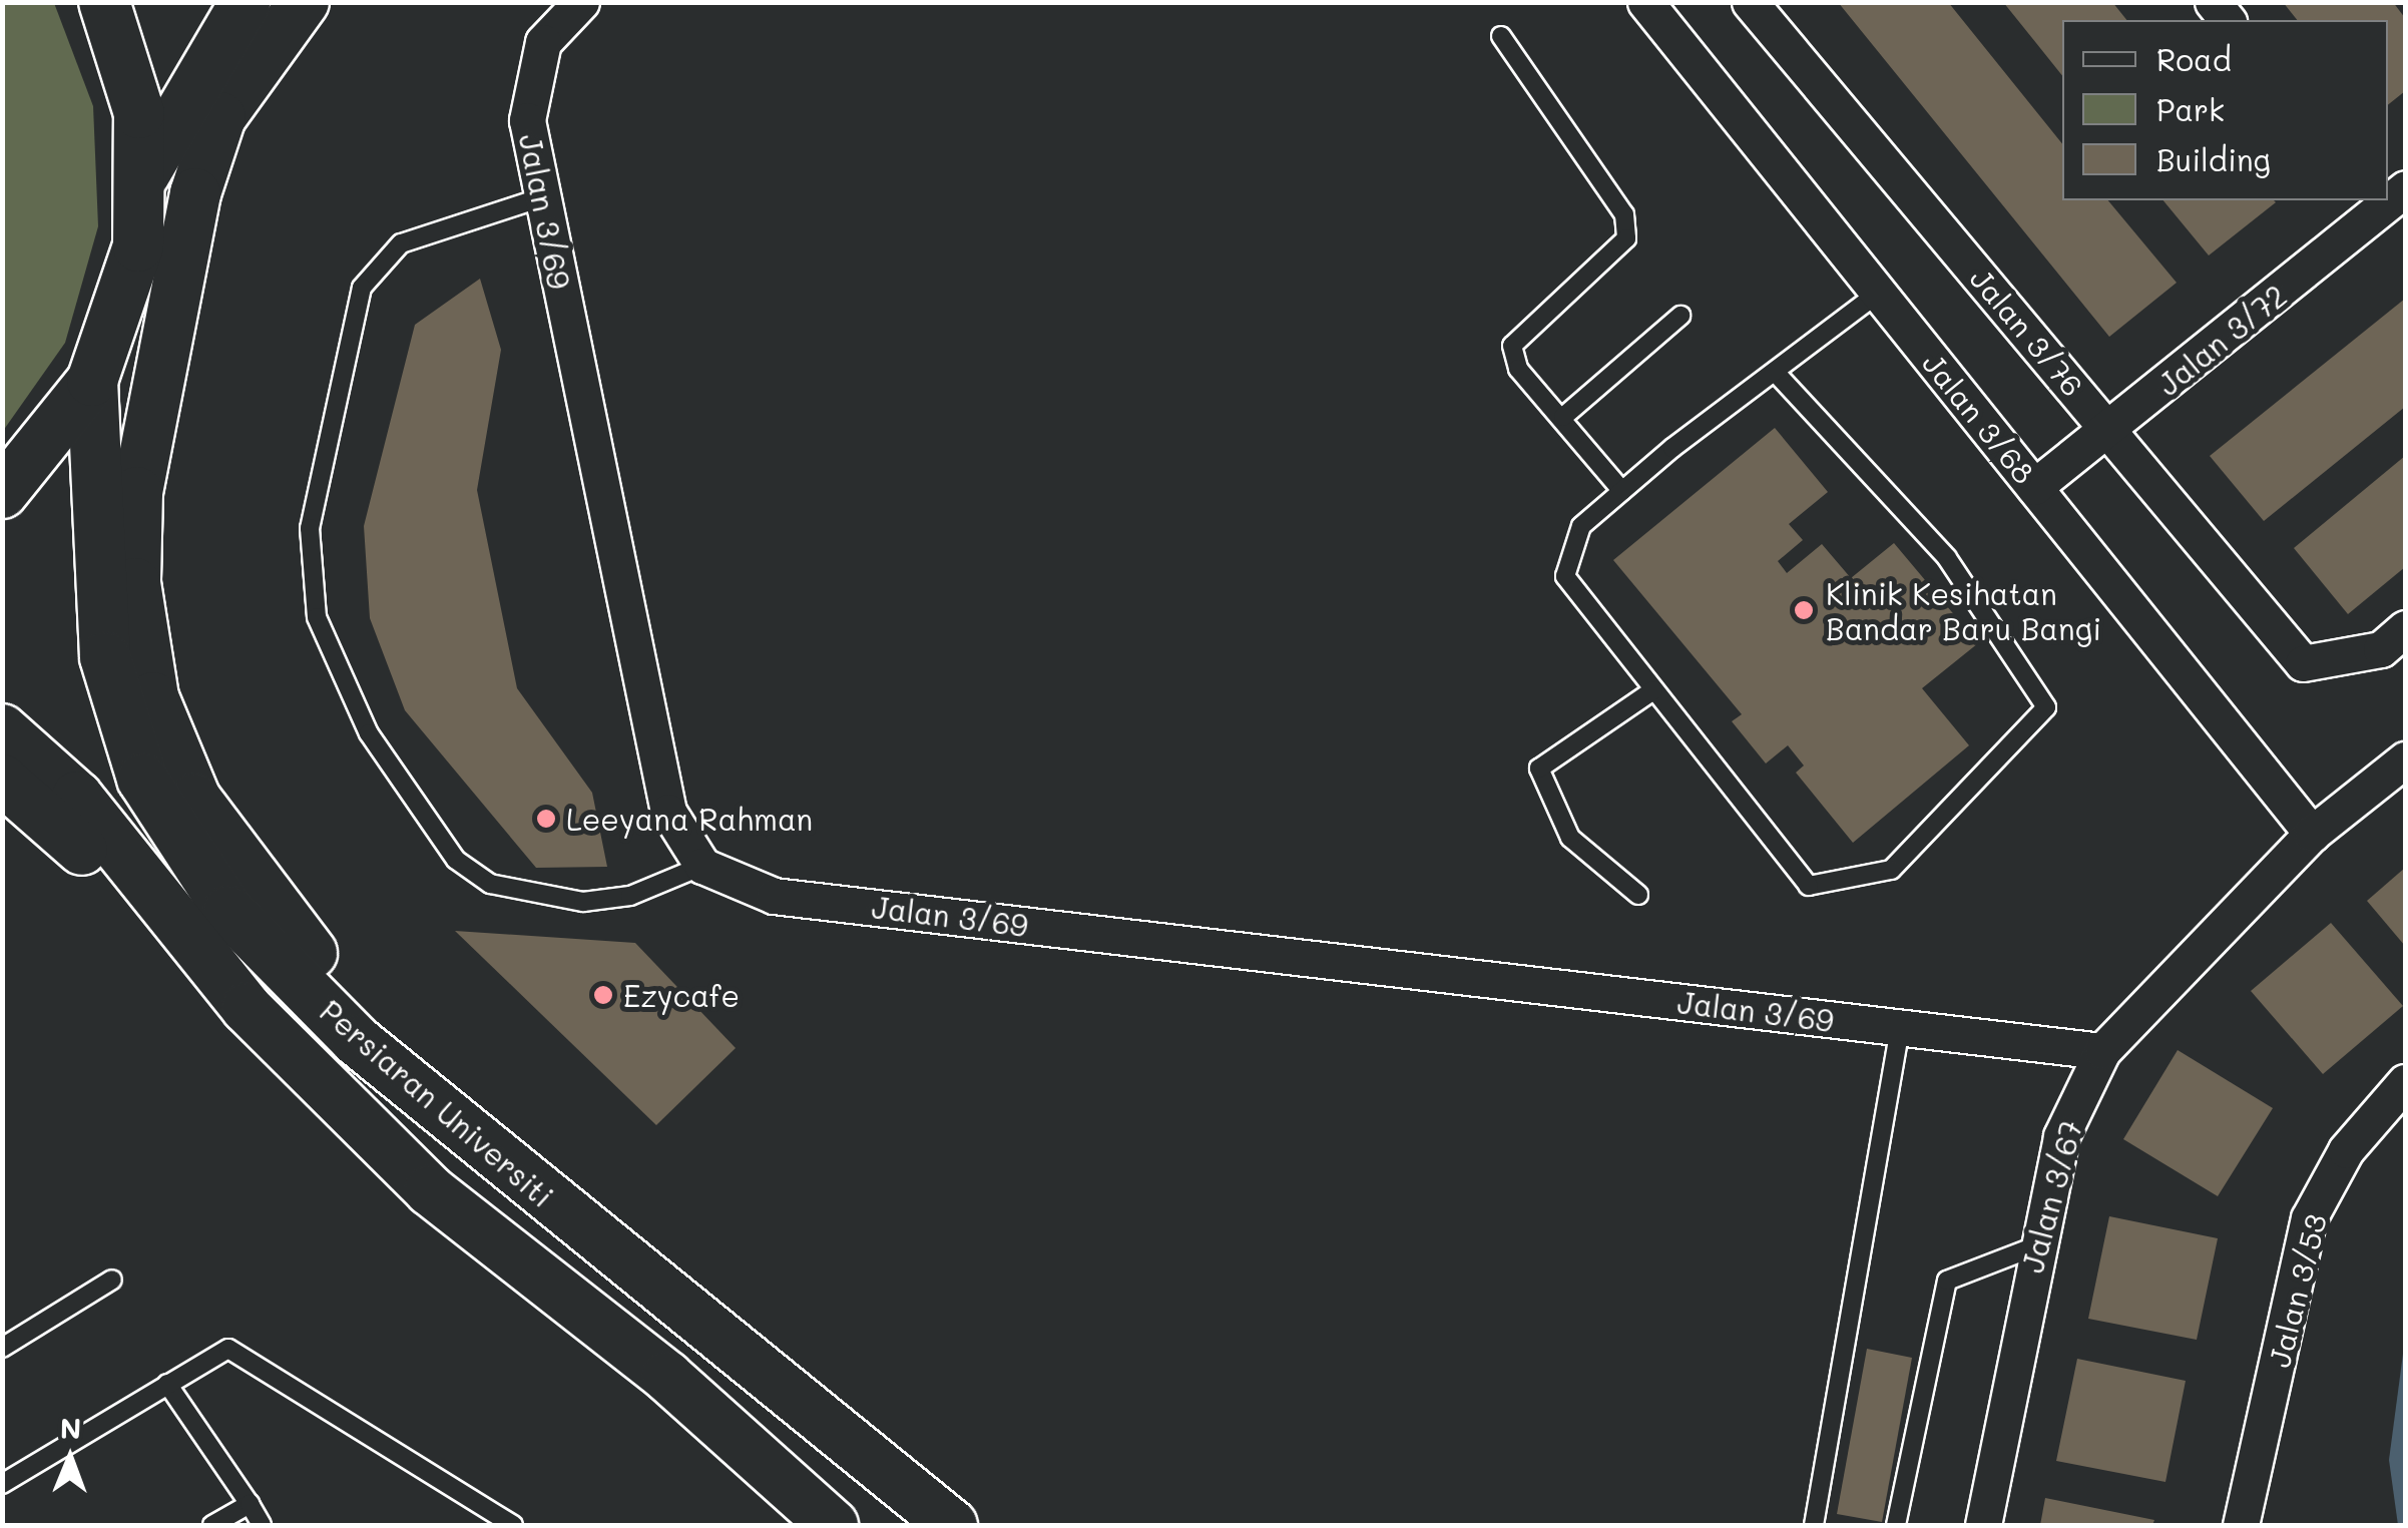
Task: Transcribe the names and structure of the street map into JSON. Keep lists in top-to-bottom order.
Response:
{
  "streets": {
    "main road": ["Persiaran Universiti"],
    "street": [
      "Jalan 3/69",
      "Jalan 3/76",
      "Jalan 3/72",
      "Jalan 3/68",
      "Jalan 3/67",
      "Jalan 3/53"
    ]
  },
  "crossings": [
    ["Jalan 3/69", "Jalan 3/67"],
    ["Jalan 3/76", "Jalan 3/72"],
    ["Jalan 3/72", "Jalan 3/68"],
    ["Jalan 3/68", "Jalan 3/67"]
  ],
  "places": ["Klinik Kesihatan Bandar Baru Bangi", "Leeyana Rahman", "Ezycafe"],
  "legend": ["Road", "Park", "Building"],
  "north": "top"
}
